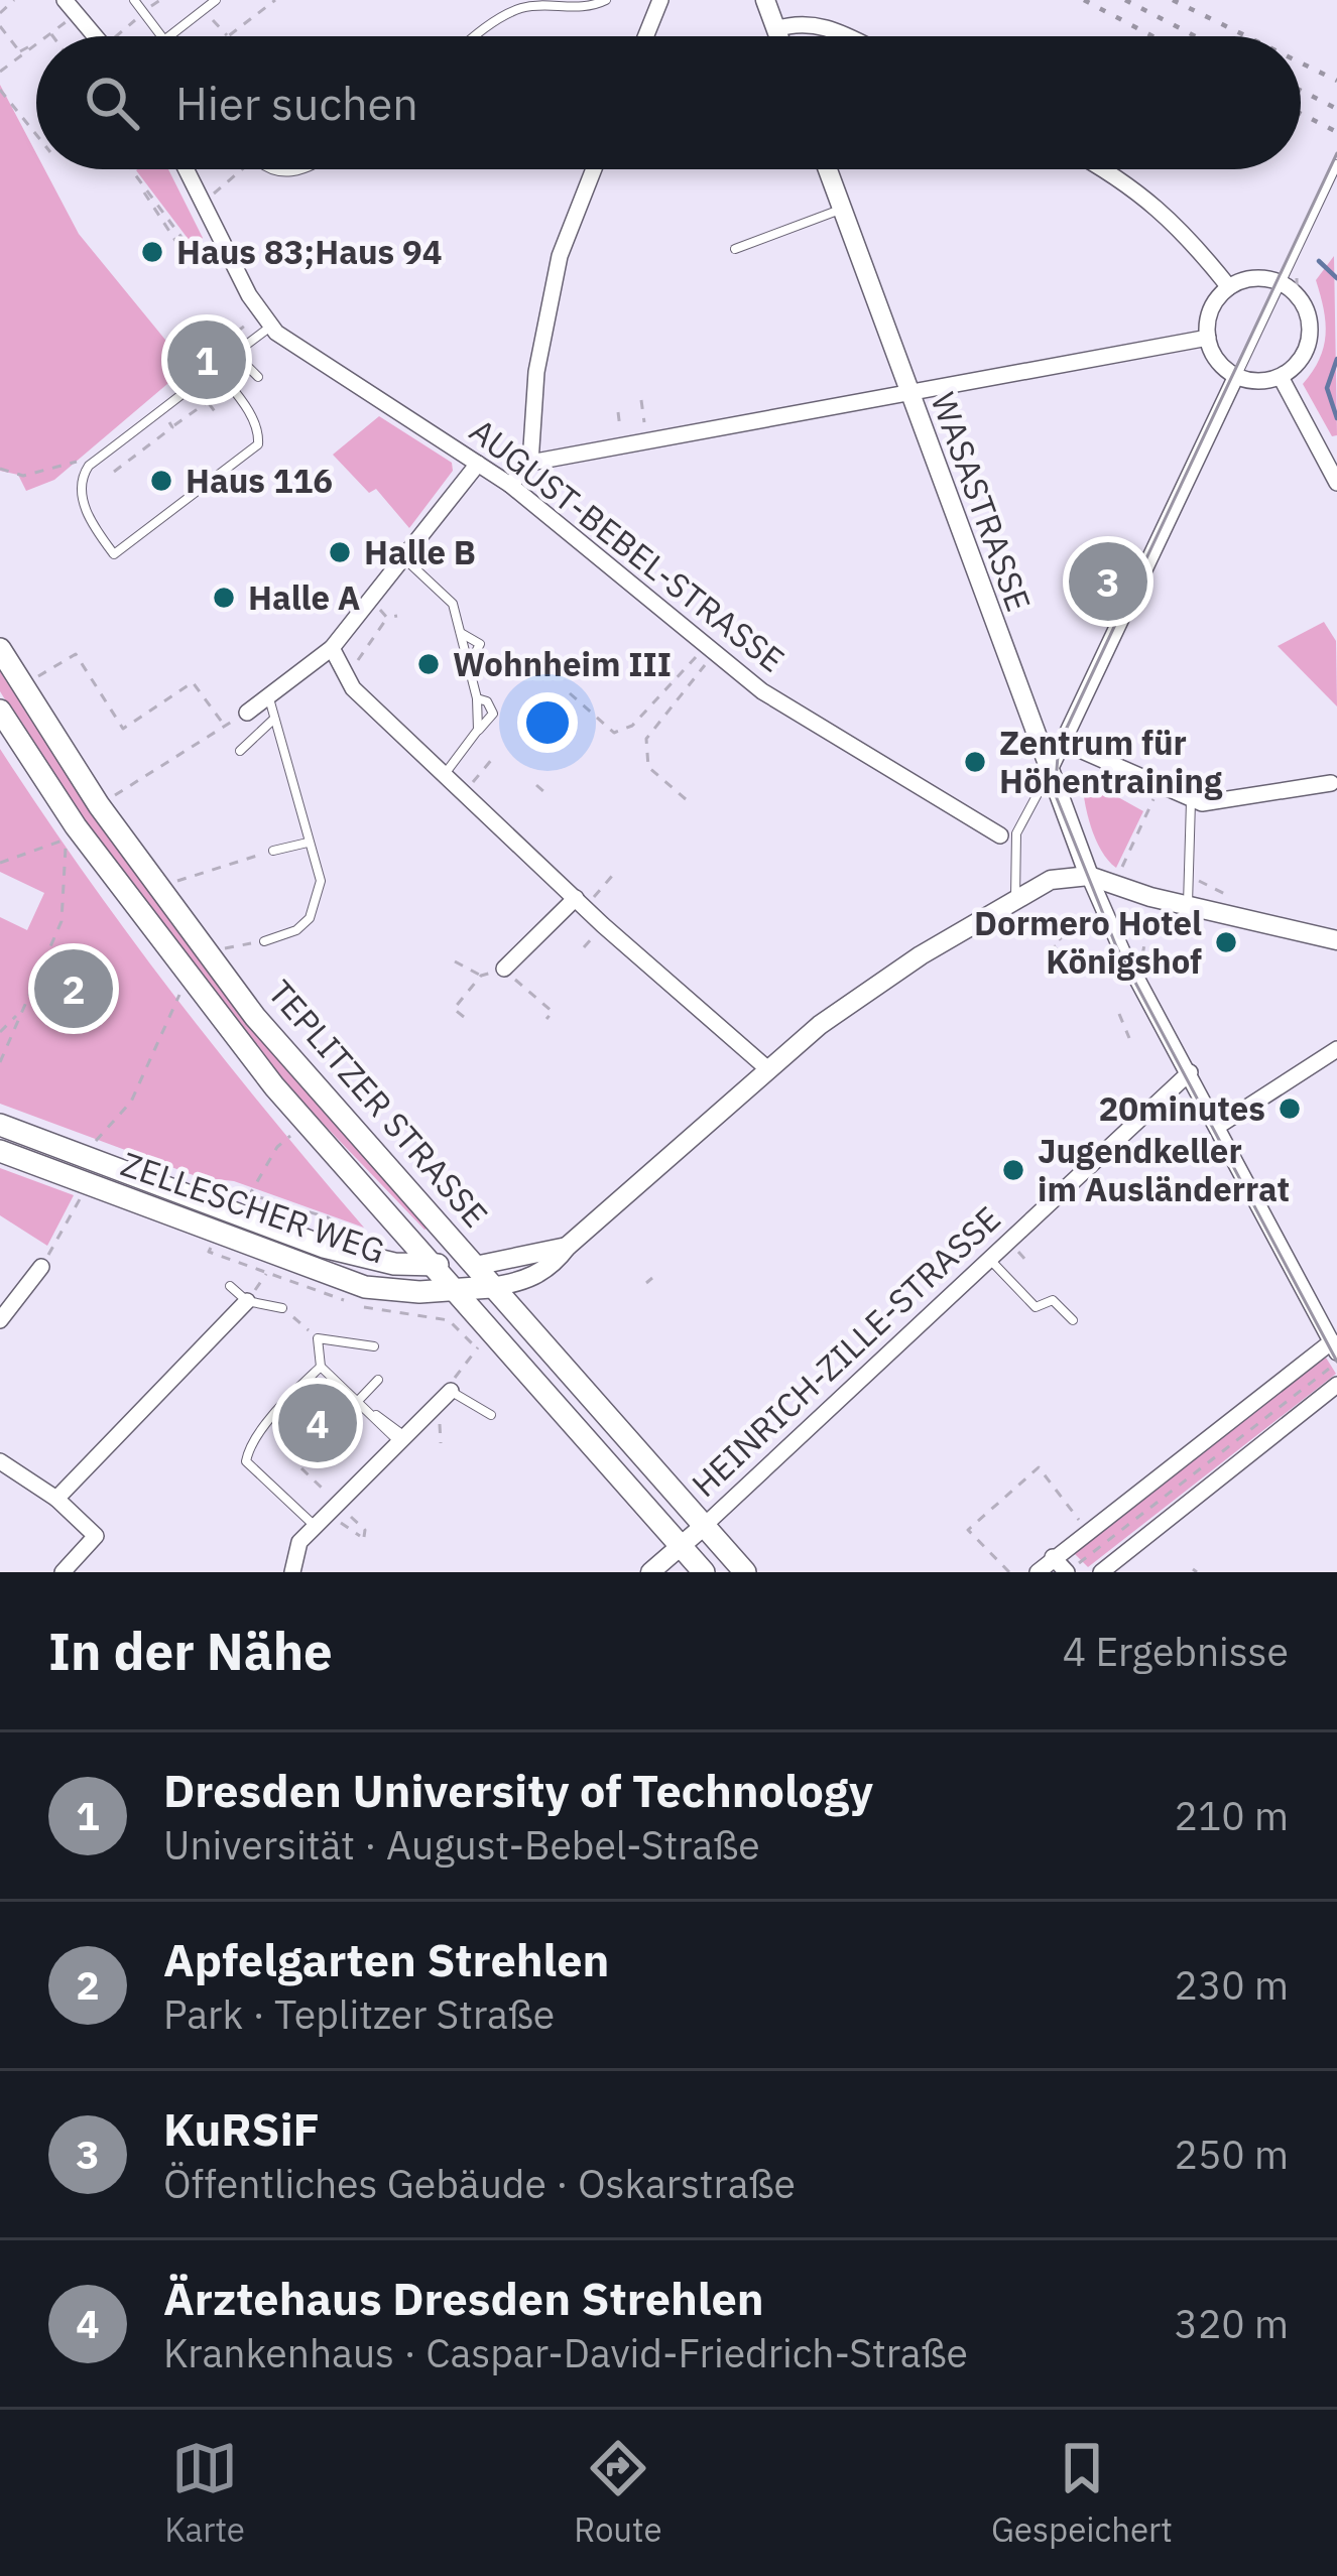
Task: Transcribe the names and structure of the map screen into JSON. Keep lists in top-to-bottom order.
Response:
{
  "streets": {
    "main road": ["TEPLITZER STRASSE", "ZELLESCHER WEG"],
    "street": ["WASASTRASSE", "AUGUST-BEBEL-STRASSE", "HEINRICH-ZILLE-STRASSE"]
  },
  "crossings": [
    ["TEPLITZER STRASSE", "ZELLESCHER WEG"],
    ["TEPLITZER STRASSE", "HEINRICH-ZILLE-STRASSE"]
  ],
  "places": [
    "Haus 83;Haus 94",
    "Haus 116",
    "Halle B",
    "Halle A",
    "Wohnheim III",
    "Zentrum für Höhentraining",
    "Dormero Hotel Königshof",
    "20minutes",
    "Jugendkeller im Ausländerrat"
  ],
  "page": {
    "search": "Hier suchen",
    "pins": [
      "1",
      "3",
      "2",
      "4"
    ],
    "heading": ["In der Nähe", "4 Ergebnisse"],
    "list": [
      {
        "mark": "1",
        "name": "Dresden University of Technology",
        "note": "Universität · August-Bebel-Straße",
        "value": "210 m"
      },
      {
        "mark": "2",
        "name": "Apfelgarten Strehlen",
        "note": "Park · Teplitzer Straße",
        "value": "230 m"
      },
      {
        "mark": "3",
        "name": "KuRSiF",
        "note": "Öffentliches Gebäude · Oskarstraße",
        "value": "250 m"
      },
      {
        "mark": "4",
        "name": "Ärztehaus Dresden Strehlen",
        "note": "Krankenhaus · Caspar-David-Friedrich-Straße",
        "value": "320 m"
      }
    ],
    "nav": ["Karte", "Route", "Gespeichert"]
  }
}
